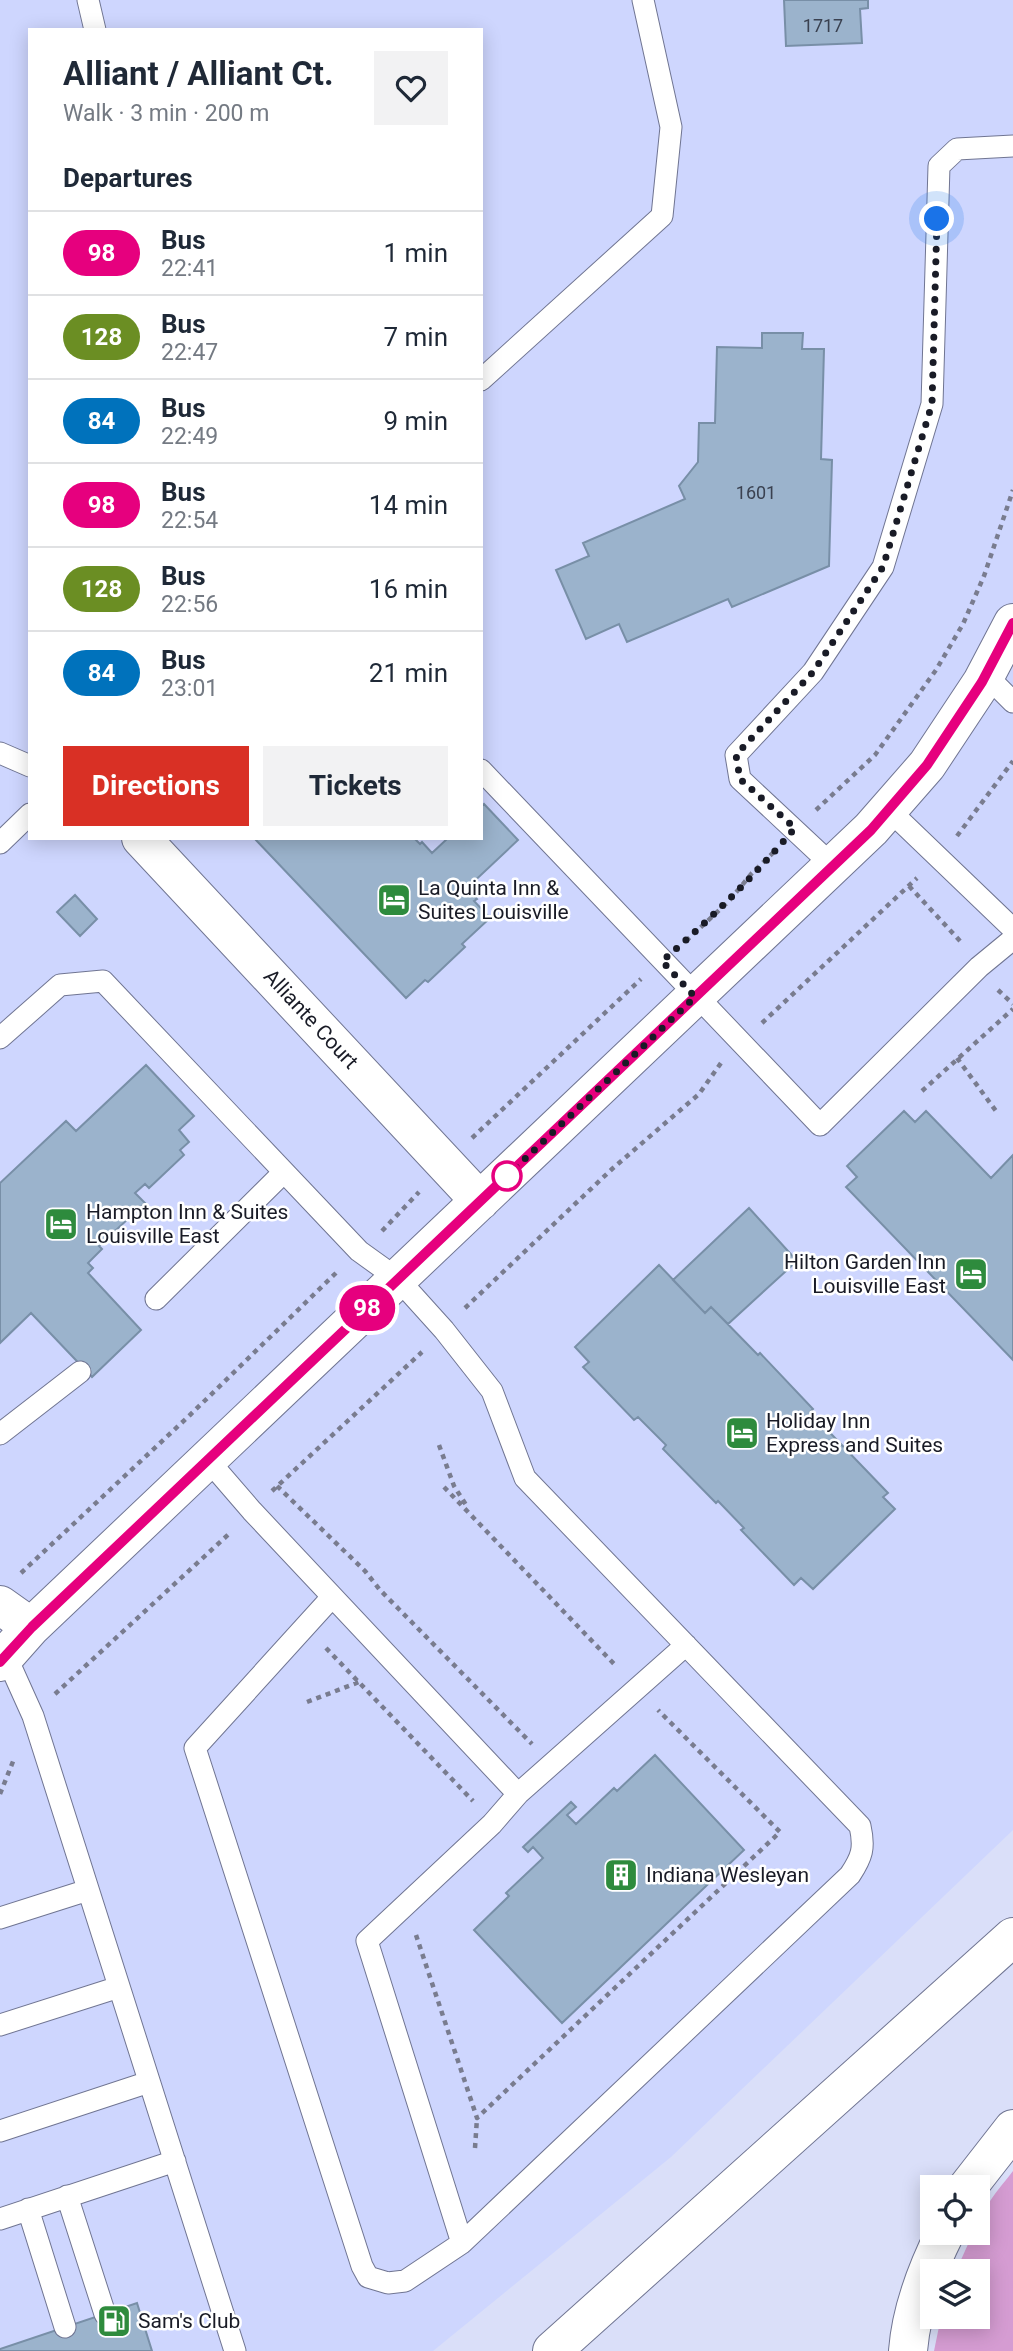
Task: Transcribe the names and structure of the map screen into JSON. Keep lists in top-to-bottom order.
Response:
{
  "streets": {
    "main road": ["Alliante Court"]
  },
  "places": {
    "hotel": [
      "La Quinta Inn & Suites Louisville",
      "Hampton Inn & Suites Louisville East",
      "Hilton Garden Inn Louisville East",
      "Holiday Inn Express and Suites"
    ],
    "building": ["Indiana Wesleyan"],
    "fuel station": ["Sam's Club"]
  },
  "lines": ["bus line 98"],
  "house_numbers": ["1717", "1601"],
  "page": {
    "on_map": "98",
    "heading": [
      ["Alliant / Alliant Ct.", "Walk · 3 min · 200 m"],
      "Departures"
    ],
    "list": [
      {
        "mark": "98",
        "name": "Bus",
        "note": "22:41",
        "value": "1 min"
      },
      {
        "mark": "128",
        "name": "Bus",
        "note": "22:47",
        "value": "7 min"
      },
      {
        "mark": "84",
        "name": "Bus",
        "note": "22:49",
        "value": "9 min"
      },
      {
        "mark": "98",
        "name": "Bus",
        "note": "22:54",
        "value": "14 min"
      },
      {
        "mark": "128",
        "name": "Bus",
        "note": "22:56",
        "value": "16 min"
      },
      {
        "mark": "84",
        "name": "Bus",
        "note": "23:01",
        "value": "21 min"
      }
    ],
    "buttons": ["Directions", "Tickets"]
  }
}
